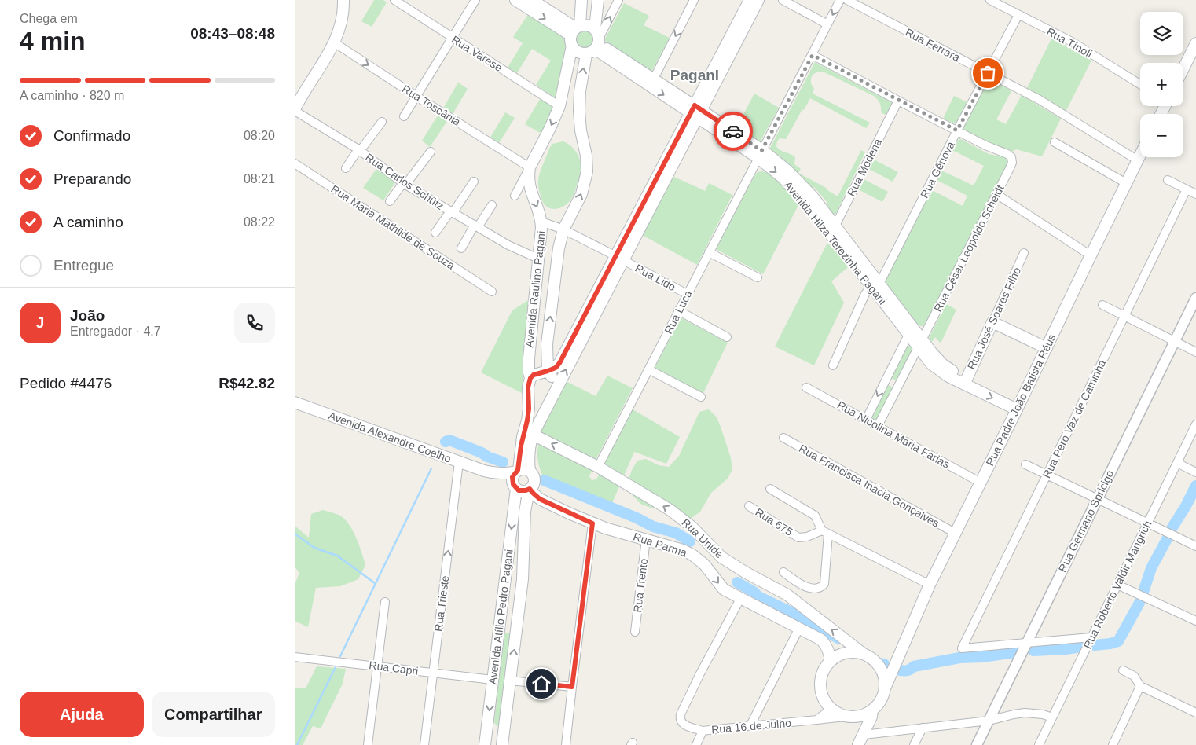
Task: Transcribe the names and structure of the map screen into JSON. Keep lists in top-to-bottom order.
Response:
{
  "streets": {
    "main road": [
      "Avenida Hilza Terezinha Pagani",
      "Avenida Raulino Pagani",
      "Rua José Soares Filho",
      "Rua Padre João Batista Réus",
      "Avenida Alexandre Coelho",
      "Rua Unide",
      "Rua Parma",
      "Avenida Atílio Pedro Pagani"
    ],
    "street": [
      "Rua Tínoli",
      "Rua Ferrara",
      "Rua Varese",
      "Rua Toscânia",
      "Rua Modena",
      "Rua Gênova",
      "Rua Carlos Schütz",
      "Rua Maria Mathilde de Souza",
      "Rua César Leopoldo Scheidt",
      "Rua Lido",
      "Rua Luca",
      "Rua Pero Vaz de Caminha",
      "Rua Nicolina Maria Farias",
      "Rua Francisca Inácia Gonçalves",
      "Rua Germano Spricigo",
      "Rua 675",
      "Rua Roberto Valdir Mangrich",
      "Rua Trento",
      "Rua Trieste",
      "Rua Capri",
      "Rua 16 de Julho"
    ]
  },
  "crossings": [
    ["Rua Tínoli", "Rua Gênova"],
    ["Rua Ferrara", "Rua Gênova"],
    ["Rua Ferrara", "Rua Padre João Batista Réus"],
    ["Rua Varese", "Avenida Raulino Pagani"],
    ["Rua Toscânia", "Avenida Raulino Pagani"],
    ["Rua Modena", "Avenida Hilza Terezinha Pagani"],
    ["Rua Gênova", "Avenida Hilza Terezinha Pagani"],
    ["Rua Gênova", "Rua César Leopoldo Scheidt"],
    ["Rua Carlos Schütz", "Avenida Raulino Pagani"],
    ["Avenida Hilza Terezinha Pagani", "Rua César Leopoldo Scheidt"],
    ["Avenida Hilza Terezinha Pagani", "Avenida Raulino Pagani"],
    ["Avenida Hilza Terezinha Pagani", "Rua Luca"],
    ["Avenida Hilza Terezinha Pagani", "Rua José Soares Filho"],
    ["Avenida Hilza Terezinha Pagani", "Rua Padre João Batista Réus"],
    ["Rua César Leopoldo Scheidt", "Rua Nicolina Maria Farias"],
    ["Rua Lido", "Rua Luca"],
    ["Rua Luca", "Rua Unide"],
    ["Rua Padre João Batista Réus", "Rua Nicolina Maria Farias"],
    ["Rua Padre João Batista Réus", "Rua Francisca Inácia Gonçalves"],
    ["Rua Padre João Batista Réus", "Rua Unide"],
    ["Rua Padre João Batista Réus", "Rua Parma"],
    ["Rua Padre João Batista Réus", "Rua 16 de Julho"],
    ["Rua Pero Vaz de Caminha", "Rua Germano Spricigo"],
    ["Avenida Alexandre Coelho", "Rua Parma"],
    ["Avenida Alexandre Coelho", "Rua Trieste"],
    ["Avenida Alexandre Coelho", "Avenida Atílio Pedro Pagani"],
    ["Rua Unide", "Rua Parma"],
    ["Rua Unide", "Rua 16 de Julho"],
    ["Rua Parma", "Rua Trento"],
    ["Rua Parma", "Avenida Atílio Pedro Pagani"],
    ["Rua Parma", "Rua 16 de Julho"],
    ["Rua Trieste", "Rua Capri"],
    ["Avenida Atílio Pedro Pagani", "Rua Capri"]
  ],
  "one_way": ["Rua Toscânia", "Rua Unide"],
  "districts": ["Pagani"],
  "page": {
    "heading": ["4 min", "Chega em", "08:43–08:48"],
    "panel": [
      "João",
      "Entregador · 4.7",
      "Pedido #4476",
      "R$42.82"
    ],
    "map_buttons": ["+", "−"],
    "bar": "A caminho · 820 m",
    "list": [
      ["Confirmado", "08:20"],
      ["Preparando", "08:21"],
      ["A caminho", "08:22"],
      "Entregue"
    ],
    "round": "J",
    "buttons": ["Ajuda", "Compartilhar"]
  }
}
